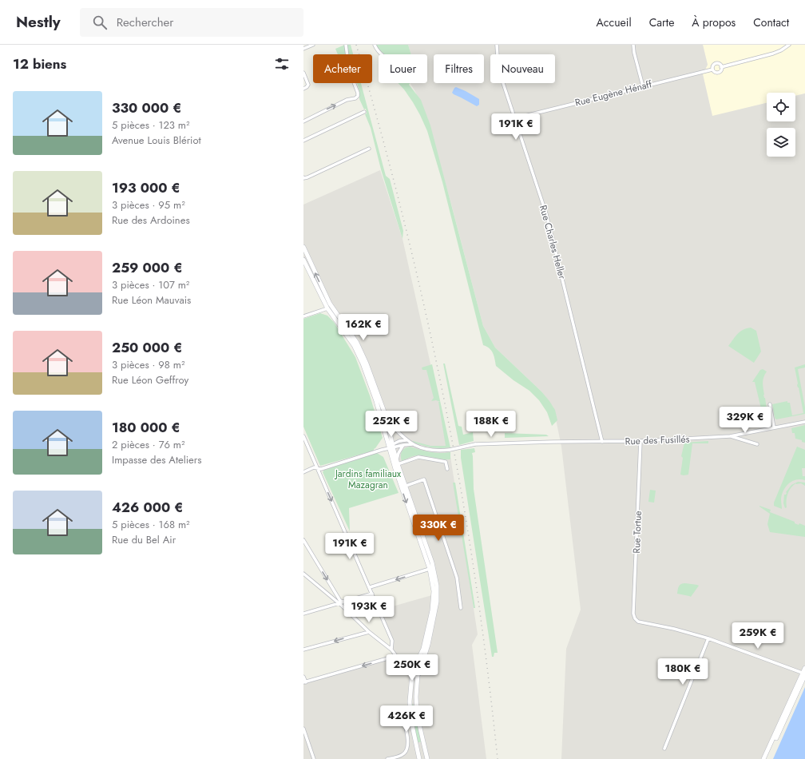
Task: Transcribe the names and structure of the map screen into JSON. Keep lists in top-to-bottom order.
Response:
{
  "streets": {
    "street": [
      "Rue Eugène Hénaff",
      "Rue Charles Heller",
      "Rue des Fusillés",
      "Rue Tortue"
    ]
  },
  "crossings": [
    ["Rue Eugène Hénaff", "Rue Charles Heller"],
    ["Rue Charles Heller", "Rue des Fusillés"],
    ["Rue des Fusillés", "Rue Tortue"]
  ],
  "parks": ["Jardins familiaux Mazagran"],
  "page": {
    "header": "Nestly",
    "search": "Rechercher",
    "nav": [
      "Accueil",
      "Carte",
      "À propos",
      "Contact"
    ],
    "heading": "12 biens",
    "chip": [
      "Acheter",
      "Louer",
      "Filtres",
      "Nouveau"
    ],
    "list": [
      {
        "name": "330 000 €",
        "note": "5 pièces · 123 m² · Avenue Louis Blériot"
      },
      {
        "name": "193 000 €",
        "note": "3 pièces · 95 m² · Rue des Ardoines"
      },
      {
        "name": "259 000 €",
        "note": "3 pièces · 107 m² · Rue Léon Mauvais"
      },
      {
        "name": "250 000 €",
        "note": "3 pièces · 98 m² · Rue Léon Geffroy"
      },
      {
        "name": "180 000 €",
        "note": "2 pièces · 76 m² · Impasse des Ateliers"
      },
      {
        "name": "426 000 €",
        "note": "5 pièces · 168 m² · Rue du Bel Air"
      }
    ],
    "price": [
      "191K €",
      "162K €",
      "329K €",
      "252K €",
      "188K €",
      "330K €",
      "191K €",
      "193K €",
      "259K €",
      "250K €",
      "180K €",
      "426K €"
    ]
  }
}
